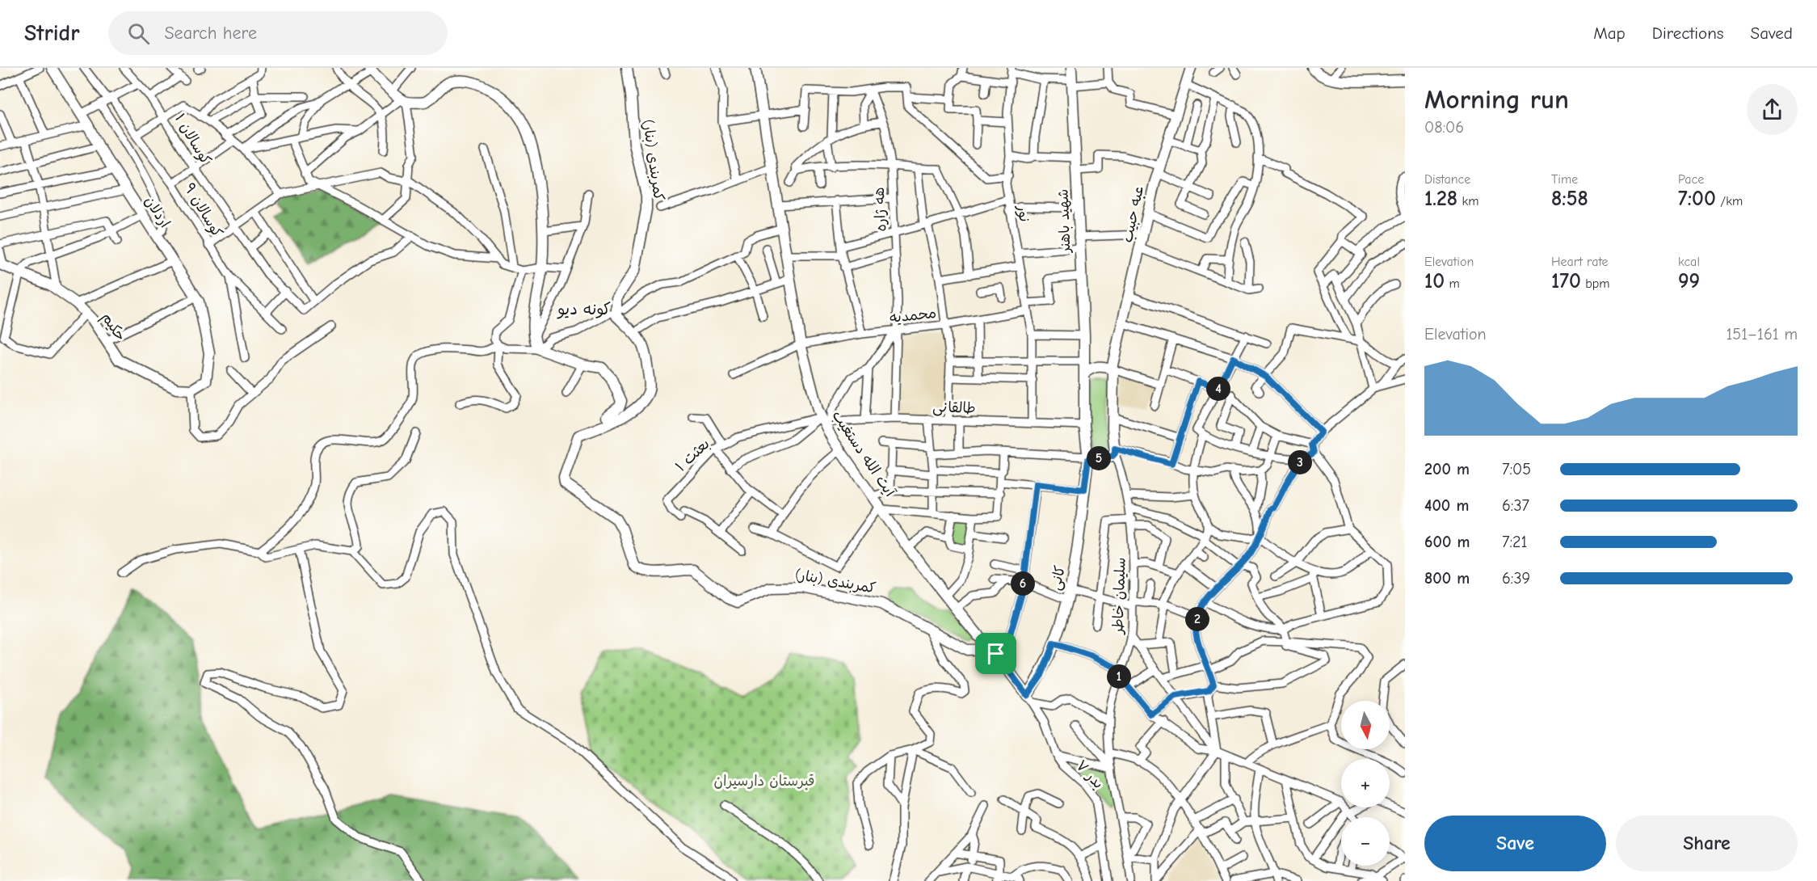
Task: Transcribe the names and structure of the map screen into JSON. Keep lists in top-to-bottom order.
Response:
{
  "streets": {
    "street": [
      "کوسالان ۱",
      "کمربندی (بنار)",
      "هه ژاره",
      "کوسالان ۹",
      "اردلان",
      "نور",
      "عبه حبیب",
      "شهید باهنر",
      "محمدیه",
      "حکیم",
      "طالقانی",
      "آیت الله دستغیب",
      "بعثت ۱",
      "کانی",
      "سلیمان خاطر",
      "بدر ۷"
    ]
  },
  "crossings": [
    ["کمربندی (بنار)", "آیت الله دستغیب"],
    ["هه ژاره", "محمدیه"],
    ["هه ژاره", "طالقانی"],
    ["اردلان", "حکیم"],
    ["نور", "محمدیه"],
    ["نور", "طالقانی"],
    ["شهید باهنر", "محمدیه"],
    ["شهید باهنر", "طالقانی"],
    ["شهید باهنر", "کانی"],
    ["محمدیه", "آیت الله دستغیب"],
    ["طالقانی", "آیت الله دستغیب"],
    ["طالقانی", "بعثت ۱"],
    ["آیت الله دستغیب", "بعثت ۱"],
    ["آیت الله دستغیب", "کانی"],
    ["آیت الله دستغیب", "بدر ۷"],
    ["کانی", "بدر ۷"]
  ],
  "districts": ["کونه دیو"],
  "parks": ["قبرستان دارسیران"],
  "north": "bottom",
  "page": {
    "header": "Stridr",
    "search": "Search here",
    "nav": ["Map", "Directions", "Saved"],
    "heading": ["Morning run", "08:06"],
    "stats": [
      ["Distance", "1.28 km"],
      ["Time", "8:58"],
      ["Pace", "7:00 /km"],
      ["Elevation", "10 m"],
      ["Heart rate", "170 bpm"],
      ["kcal", "99"]
    ],
    "chart": ["Elevation", "151–161 m"],
    "pins": [
      "4",
      "5",
      "3",
      "6",
      "2",
      "1"
    ],
    "list": [
      {
        "name": "200 m",
        "note": "7:05"
      },
      {
        "name": "400 m",
        "note": "6:37"
      },
      {
        "name": "600 m",
        "note": "7:21"
      },
      {
        "name": "800 m",
        "note": "6:39"
      }
    ],
    "map_buttons": ["+", "−"],
    "buttons": ["Save", "Share"]
  }
}
